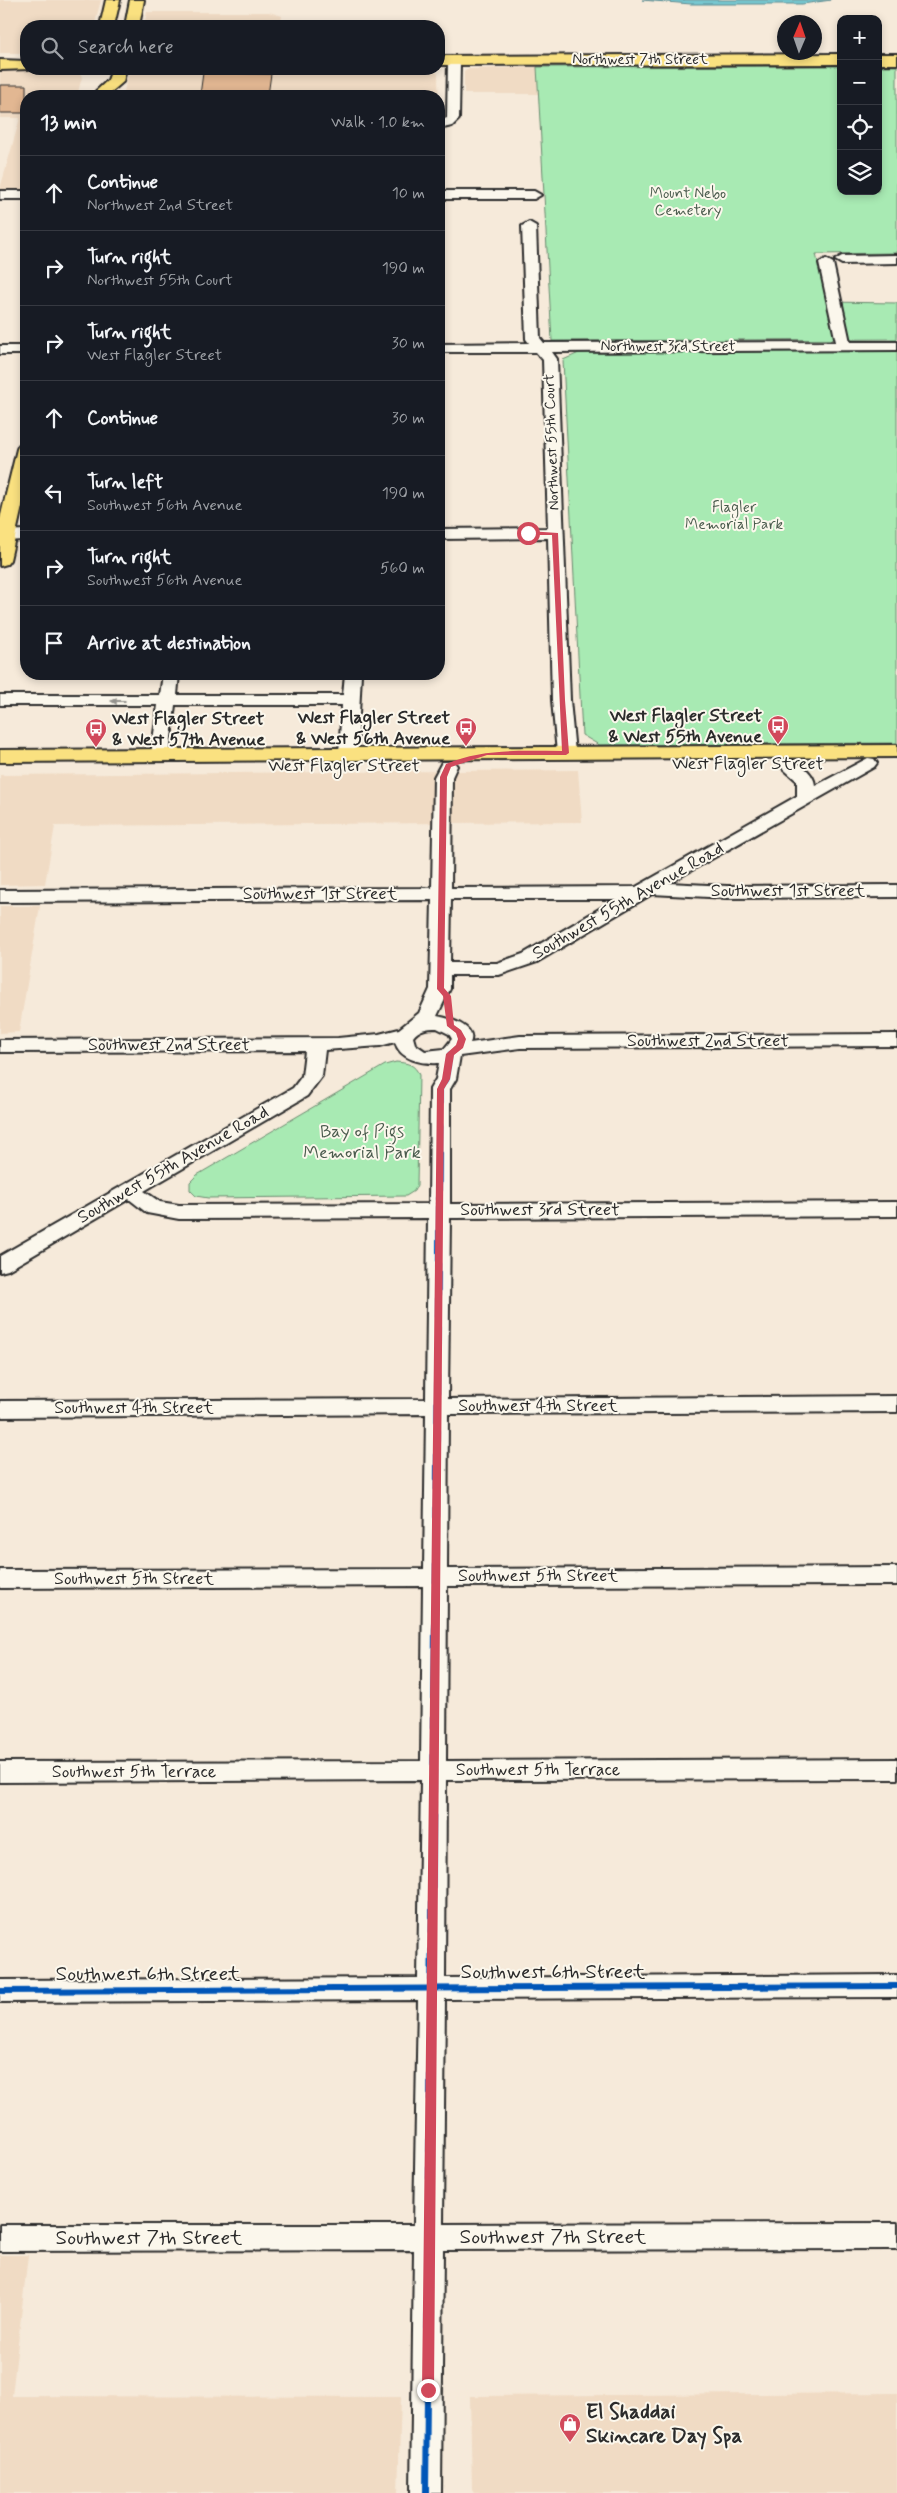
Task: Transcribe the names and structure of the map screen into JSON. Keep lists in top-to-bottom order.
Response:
{
  "streets": {
    "main road": ["Northwest 7th Street", "West Flagler Street"],
    "street": [
      "Northwest 3rd Street",
      "Northwest 55th Court",
      "Southwest 1st Street",
      "Southwest 55th Avenue Road",
      "Southwest 2nd Street",
      "Southwest 3rd Street",
      "Southwest 4th Street",
      "Southwest 5th Street",
      "Southwest 5th Terrace",
      "Southwest 6th Street",
      "Southwest 7th Street"
    ]
  },
  "crossings": [
    ["Northwest 3rd Street", "Northwest 55th Court"],
    ["Northwest 55th Court", "West Flagler Street"],
    ["West Flagler Street", "Southwest 55th Avenue Road"],
    ["Southwest 1st Street", "Southwest 55th Avenue Road"],
    ["Southwest 55th Avenue Road", "Southwest 2nd Street"],
    ["Southwest 55th Avenue Road", "Southwest 3rd Street"]
  ],
  "parks": ["Mount Nebo Cemetery", "Flagler Memorial Park", "Bay of Pigs Memorial Park"],
  "places": {
    "bus stop": ["West Flagler Street & West 55th Avenue", "West Flagler Street & West 56th Avenue", "West Flagler Street & West 57th Avenue"],
    "shop": ["El Shaddai Skincare Day Spa"]
  },
  "north": "top",
  "page": {
    "map_buttons": ["+", "−"],
    "search": "Search here",
    "heading": ["13 min", "Walk · 1.0 km"],
    "list": [
      ["Continue", "Northwest 2nd Street", "10 m"],
      ["Turn right", "Northwest 55th Court", "190 m"],
      ["Turn right", "West Flagler Street", "30 m"],
      ["Continue", "30 m"],
      ["Turn left", "Southwest 56th Avenue", "190 m"],
      ["Turn right", "Southwest 56th Avenue", "560 m"],
      "Arrive at destination"
    ]
  }
}
